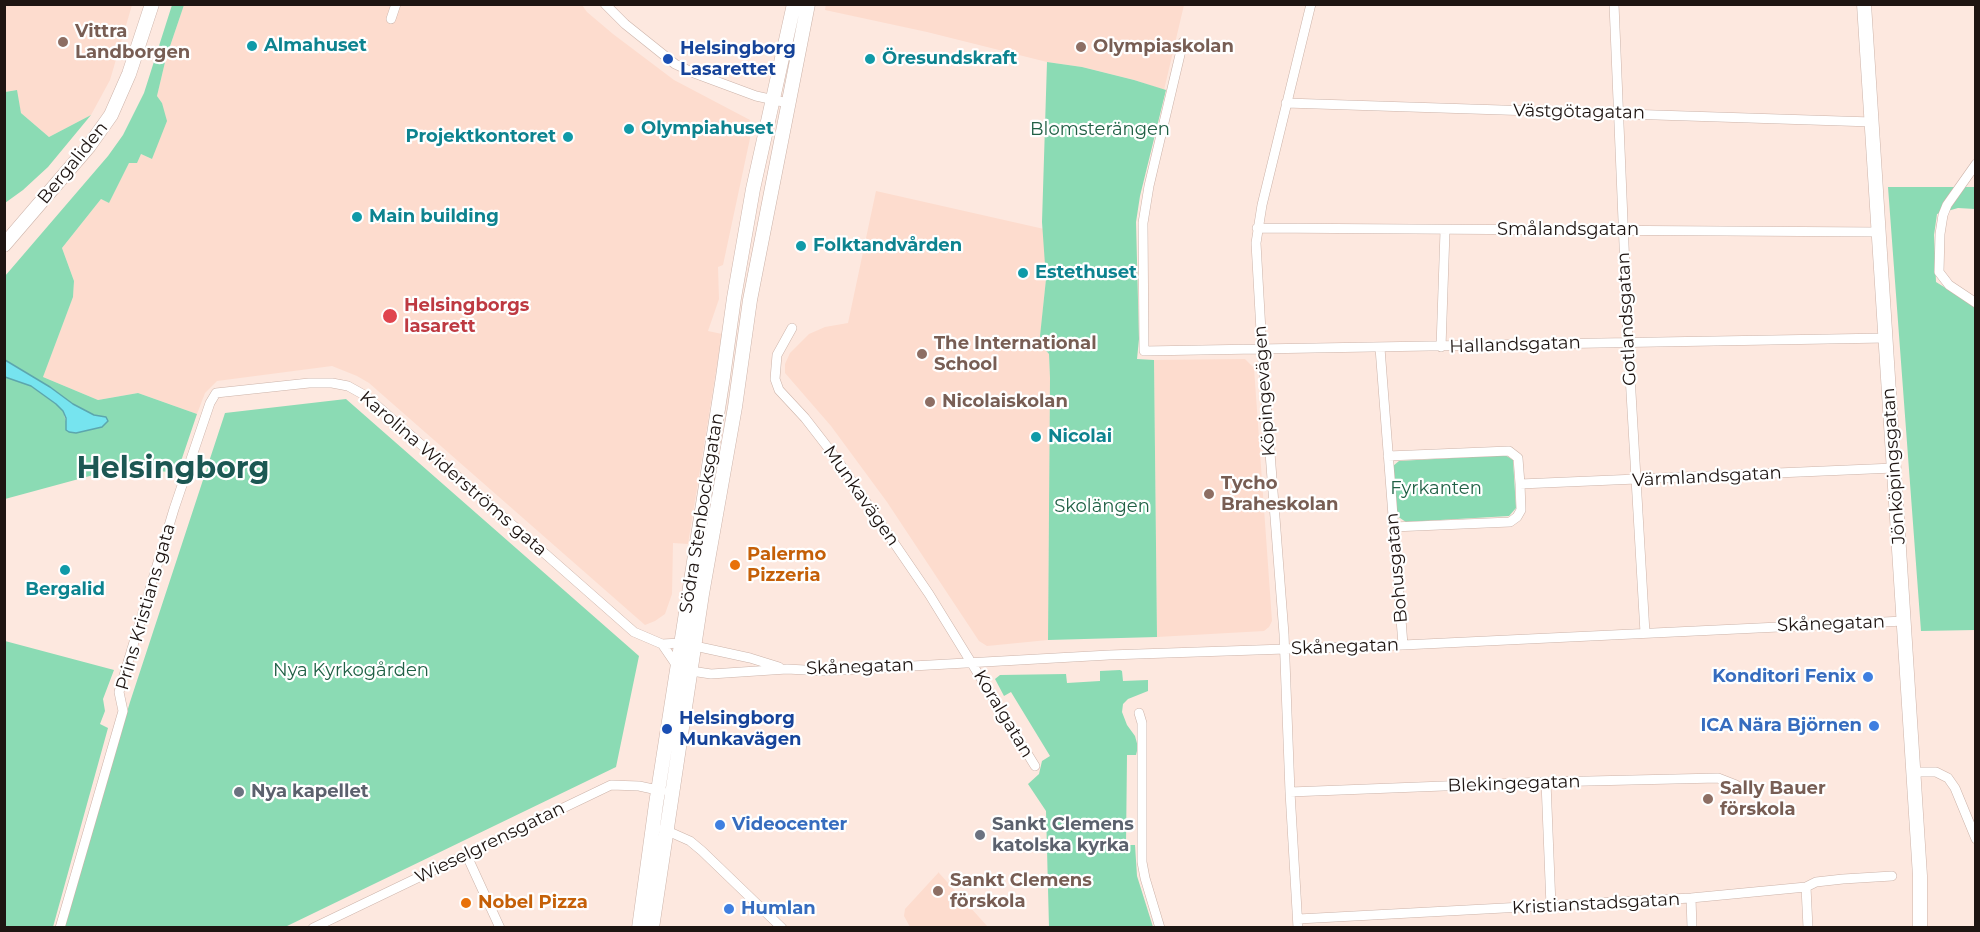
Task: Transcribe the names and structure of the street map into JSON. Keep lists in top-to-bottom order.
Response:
{
  "streets": {
    "main road": ["Bergaliden", "Jönköpingsgatan", "Södra Stenbocksgatan"],
    "street": [
      "Västgötagatan",
      "Smålandsgatan",
      "Gotlandsgatan",
      "Hallandsgatan",
      "Köpingevägen",
      "Karolina Widerströms gata",
      "Värmlandsgatan",
      "Munkavägen",
      "Bohusgatan",
      "Prins Kristians gata",
      "Skånegatan",
      "Koralgatan",
      "Blekingegatan",
      "Wieselgrensgatan",
      "Kristianstadsgatan"
    ]
  },
  "crossings": [
    ["Västgötagatan", "Gotlandsgatan"],
    ["Västgötagatan", "Köpingevägen"],
    ["Västgötagatan", "Jönköpingsgatan"],
    ["Smålandsgatan", "Gotlandsgatan"],
    ["Smålandsgatan", "Köpingevägen"],
    ["Smålandsgatan", "Jönköpingsgatan"],
    ["Gotlandsgatan", "Hallandsgatan"],
    ["Gotlandsgatan", "Värmlandsgatan"],
    ["Gotlandsgatan", "Skånegatan"],
    ["Hallandsgatan", "Köpingevägen"],
    ["Hallandsgatan", "Jönköpingsgatan"],
    ["Hallandsgatan", "Bohusgatan"],
    ["Köpingevägen", "Skånegatan"],
    ["Köpingevägen", "Blekingegatan"],
    ["Köpingevägen", "Kristianstadsgatan"],
    ["Jönköpingsgatan", "Värmlandsgatan"],
    ["Jönköpingsgatan", "Skånegatan"],
    ["Karolina Widerströms gata", "Prins Kristians gata"],
    ["Munkavägen", "Skånegatan"],
    ["Munkavägen", "Koralgatan"],
    ["Södra Stenbocksgatan", "Skånegatan"],
    ["Södra Stenbocksgatan", "Wieselgrensgatan"],
    ["Bohusgatan", "Skånegatan"],
    ["Skånegatan", "Koralgatan"]
  ],
  "districts": ["Helsingborg"],
  "parks": [
    "Blomsterängen",
    "Fyrkanten",
    "Skolängen",
    "Nya Kyrkogården"
  ],
  "places": [
    "Vittra Landborgen",
    "Almahuset",
    "Olympiaskolan",
    "Helsingborg Lasarettet",
    "Öresundskraft",
    "Olympiahuset",
    "Projektkontoret",
    "Main building",
    "Folktandvården",
    "Estethuset",
    "Helsingborgs lasarett",
    "The International School",
    "Nicolaiskolan",
    "Nicolai",
    "Tycho Braheskolan",
    "Palermo Pizzeria",
    "Bergalid",
    "Konditori Fenix",
    "ICA Nära Björnen",
    "Helsingborg Munkavägen",
    "Nya kapellet",
    "Sally Bauer förskola",
    "Videocenter",
    "Sankt Clemens katolska kyrka",
    "Sankt Clemens förskola",
    "Nobel Pizza",
    "Humlan"
  ]
}
